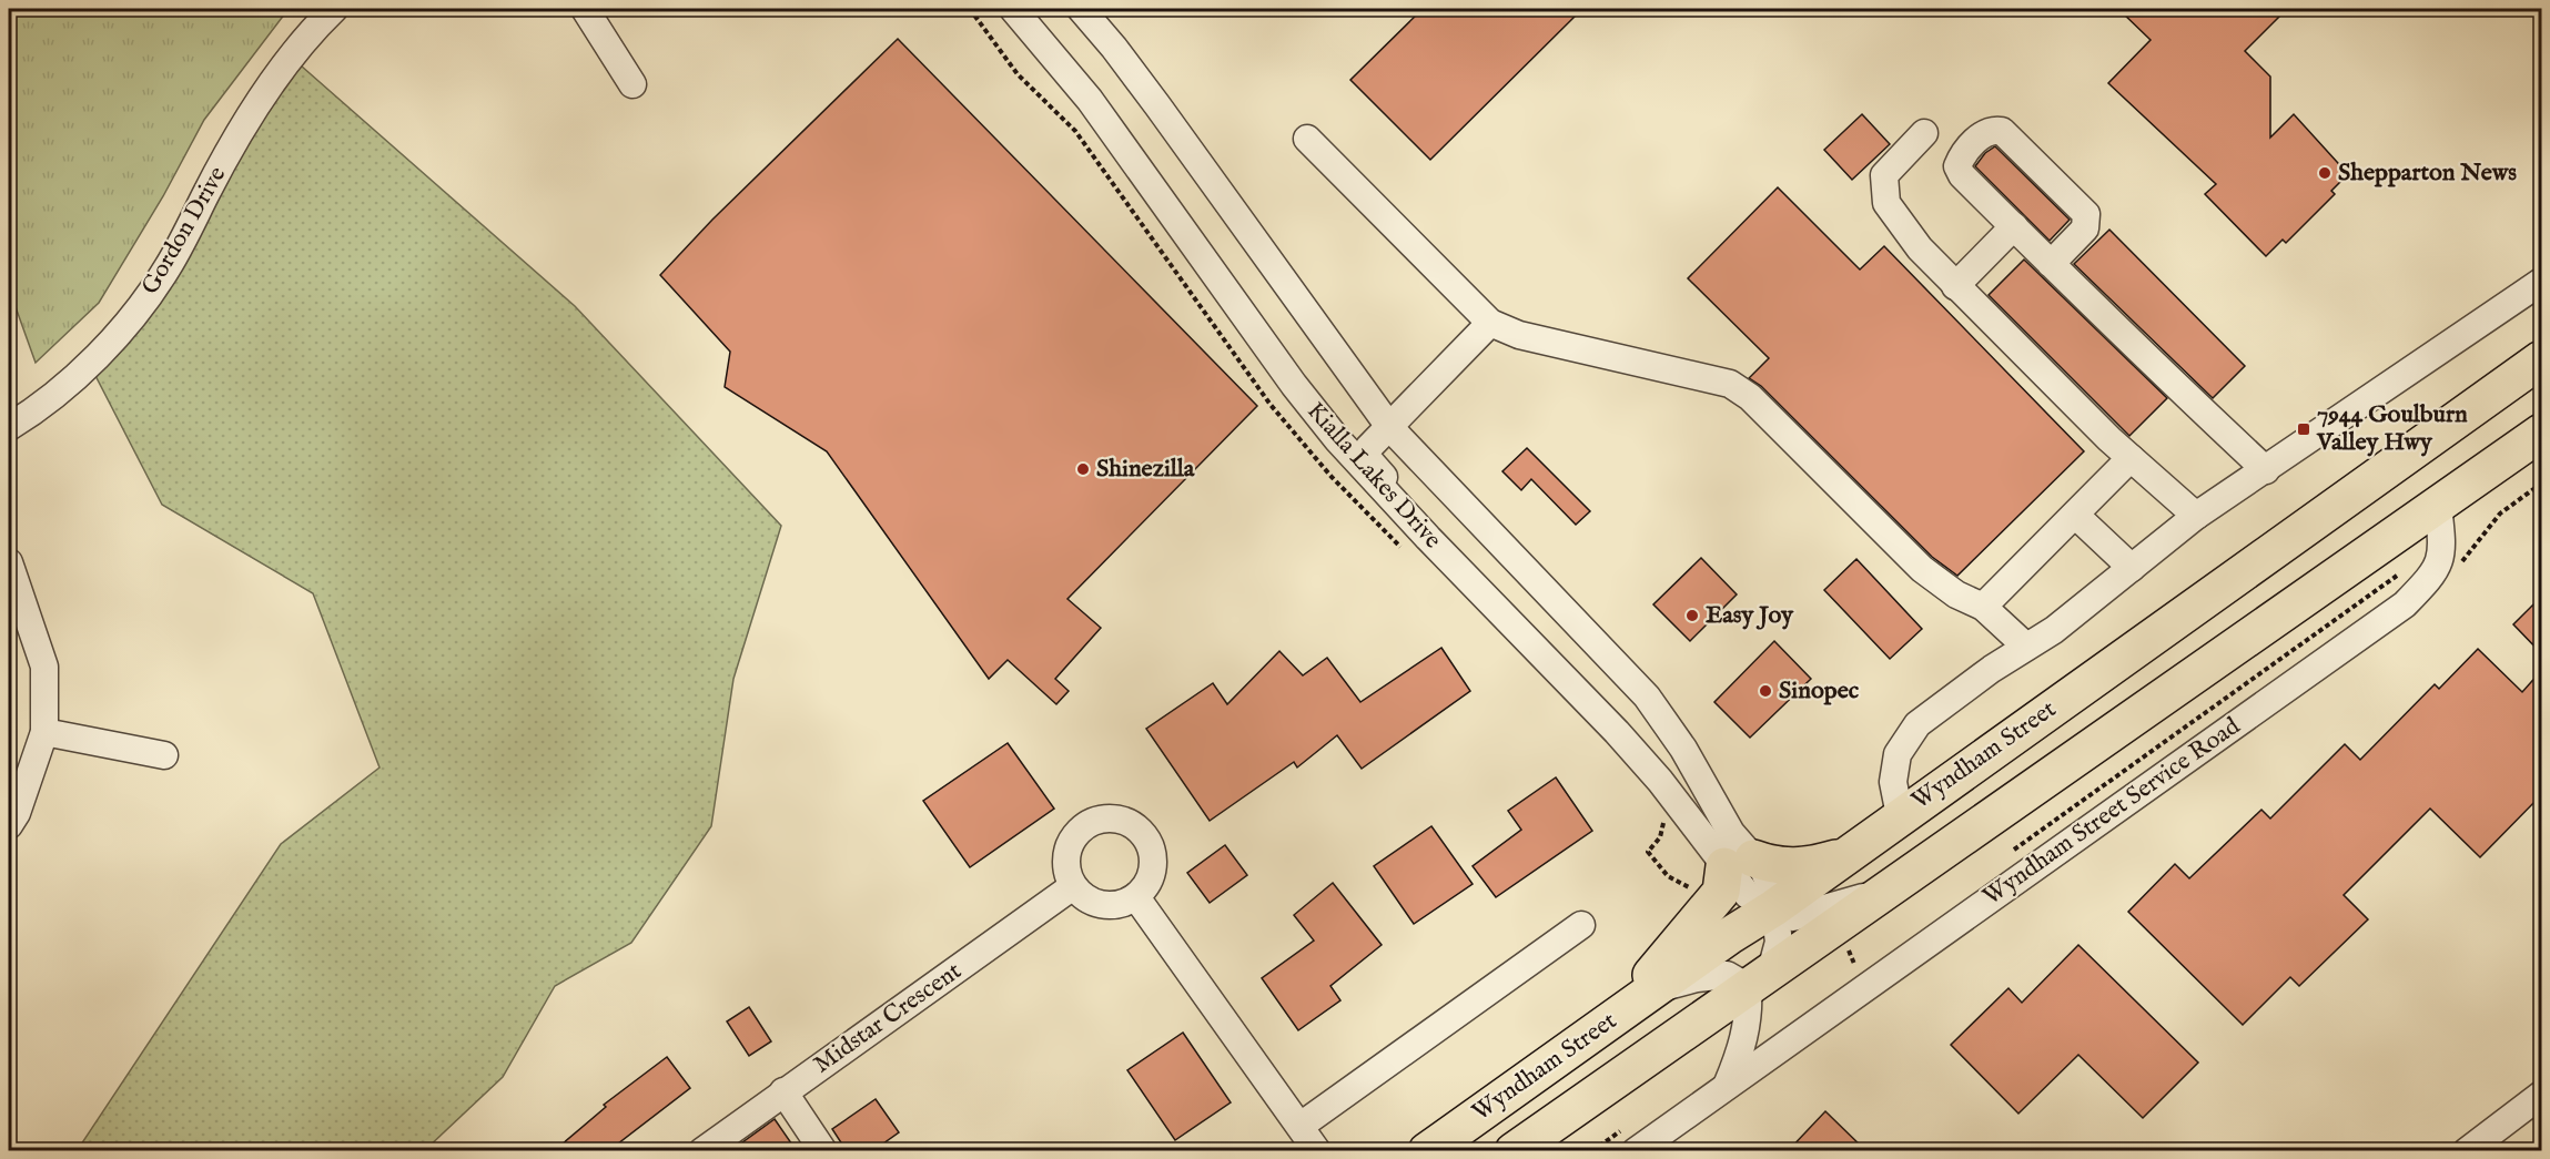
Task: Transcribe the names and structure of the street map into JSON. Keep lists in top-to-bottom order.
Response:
{
  "streets": {
    "highway": ["Wyndham Street"],
    "street": [
      "Gordon Drive",
      "Kialla Lakes Drive",
      "Wyndham Street Service Road",
      "Midstar Crescent"
    ]
  },
  "crossings": [
    ["Kialla Lakes Drive", "Wyndham Street"],
    ["Wyndham Street", "Wyndham Street Service Road"]
  ],
  "places": {
    "other": [
      "Shepparton News",
      "Shinezilla",
      "Easy Joy",
      "Sinopec"
    ],
    "transit": ["7944 Goulburn Valley Hwy"]
  }
}
